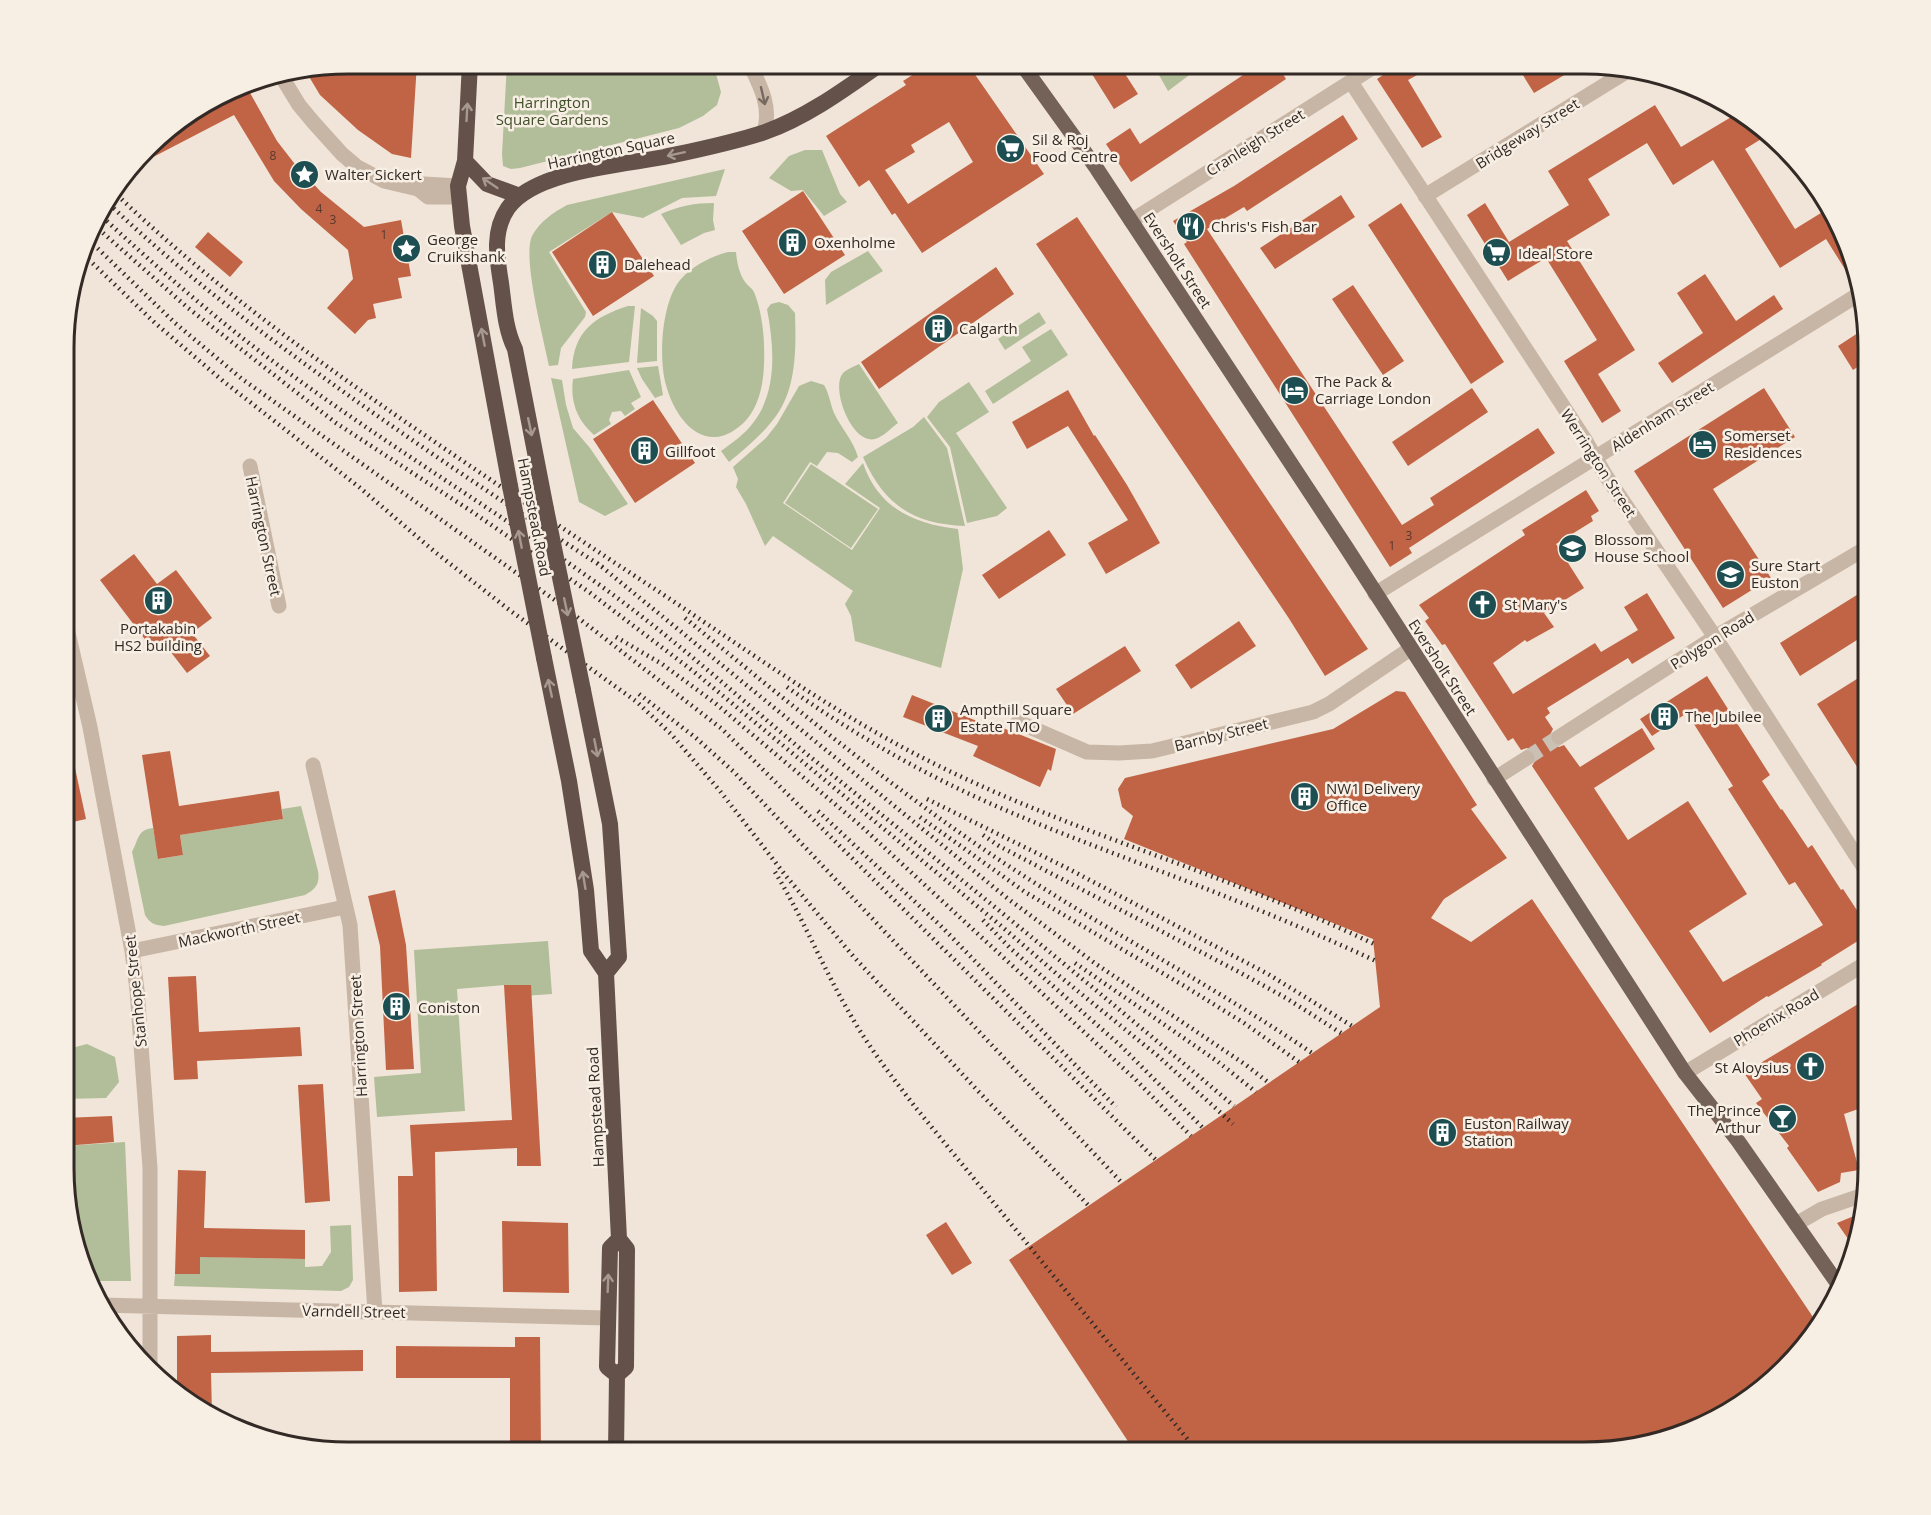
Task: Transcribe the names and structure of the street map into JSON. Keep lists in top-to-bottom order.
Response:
{
  "streets": {
    "highway": ["Harrington Square", "Hampstead Road"],
    "main road": ["Eversholt Street"],
    "street": [
      "Bridgeway Street",
      "Cranleigh Street",
      "Aldenham Street",
      "Werrington Street",
      "Harrington Street",
      "Polygon Road",
      "Barnby Street",
      "Mackworth Street",
      "Stanhope Street",
      "Phoenix Road",
      "Varndell Street"
    ]
  },
  "crossings": [
    ["Bridgeway Street", "Werrington Street"],
    ["Cranleigh Street", "Eversholt Street"],
    ["Cranleigh Street", "Werrington Street"],
    ["Harrington Square", "Hampstead Road"],
    ["Eversholt Street", "Aldenham Street"],
    ["Eversholt Street", "Barnby Street"],
    ["Eversholt Street", "Phoenix Road"],
    ["Aldenham Street", "Werrington Street"],
    ["Werrington Street", "Polygon Road"],
    ["Hampstead Road", "Varndell Street"],
    ["Harrington Street", "Mackworth Street"],
    ["Harrington Street", "Varndell Street"],
    ["Mackworth Street", "Stanhope Street"],
    ["Stanhope Street", "Varndell Street"]
  ],
  "one_way": ["Harrington Square"],
  "parks": ["Harrington Square Gardens"],
  "places": {
    "supermarket": ["Sil & Roj Food Centre", "Ideal Store"],
    "place": ["Walter Sickert", "George Cruikshank"],
    "restaurant": ["Chris's Fish Bar"],
    "building": [
      "Oxenholme",
      "Dalehead",
      "Calgarth",
      "Gillfoot",
      "Portakabin HS2 building",
      "The Jubilee",
      "Ampthill Square Estate TMO",
      "NW1 Delivery Office",
      "Coniston",
      "Euston Railway Station"
    ],
    "hotel": ["The Pack & Carriage London", "Somerset Residences"],
    "school or university": ["Blossom House School", "Sure Start Euston"],
    "church": ["St Mary's", "St Aloysius"],
    "bar": ["The Prince Arthur"]
  },
  "house_numbers": [
    "8",
    "4",
    "3",
    "1",
    "3",
    "1"
  ]
}
